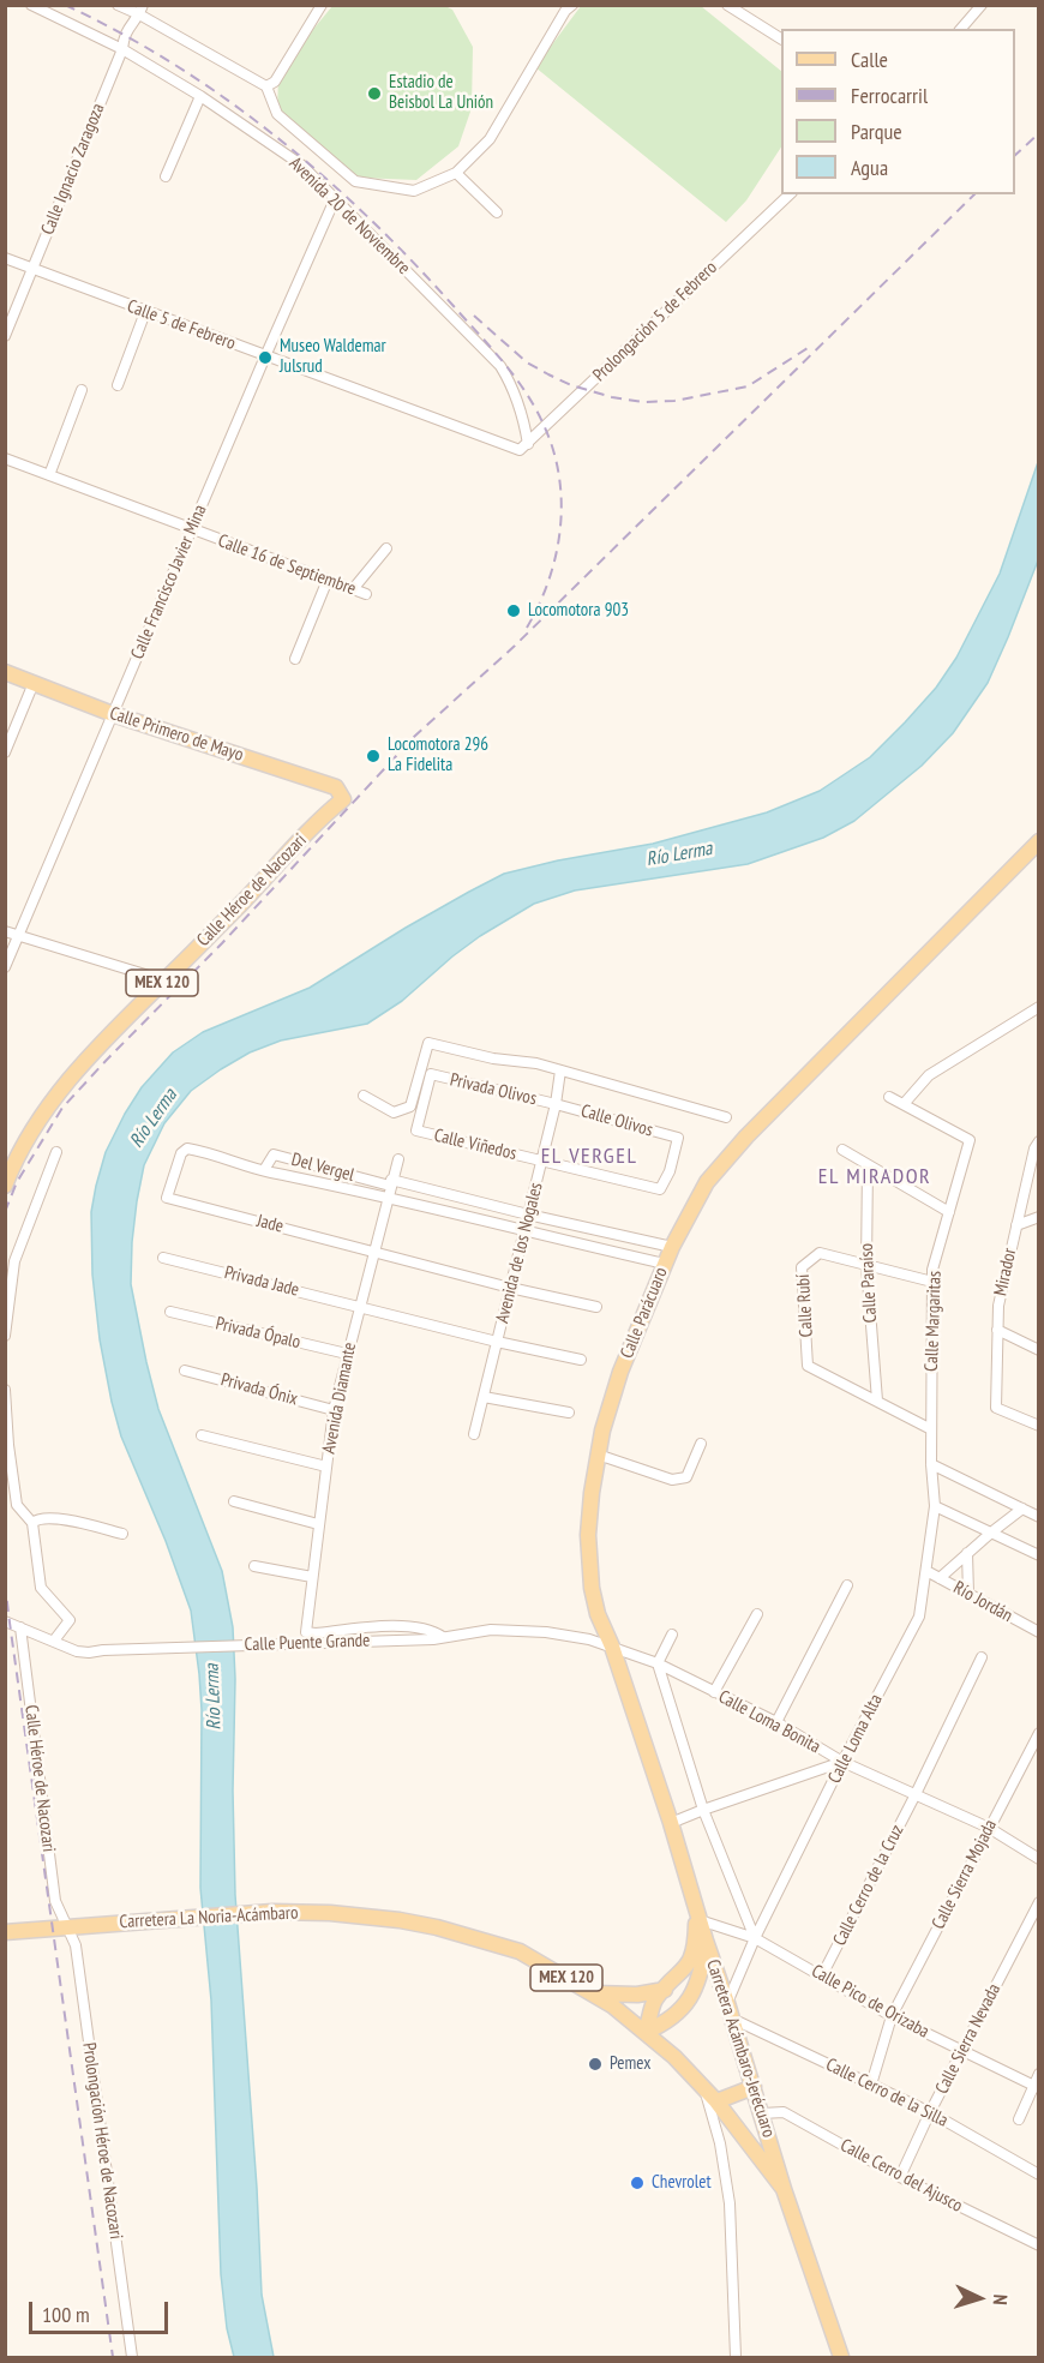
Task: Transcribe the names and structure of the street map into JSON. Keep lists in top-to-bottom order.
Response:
{
  "streets": {
    "main road": [
      "Calle Primero de Mayo",
      "Calle Héroe de Nacozari",
      "MEX 120",
      "Calle Parácuaro",
      "Carretera La Noria-Acámbaro",
      "Carretera Acámbaro-Jerécuaro"
    ],
    "street": [
      "Calle Ignacio Zaragoza",
      "Avenida 20 de Noviembre",
      "Prolongación 5 de Febrero",
      "Calle 5 de Febrero",
      "Calle 16 de Septiembre",
      "Calle Francisco Javier Mina",
      "Privada Olivos",
      "Calle Olivos",
      "Calle Viñedos",
      "Del Vergel",
      "Jade",
      "Avenida de los Nogales",
      "Mirador",
      "Privada Jade",
      "Calle Paraíso",
      "Calle Rubí",
      "Calle Margaritas",
      "Privada Ópalo",
      "Privada Ónix",
      "Avenida Diamante",
      "Río Jordán",
      "Calle Puente Grande",
      "Calle Loma Bonita",
      "Calle Loma Alta",
      "Calle Sierra Mojada",
      "Calle Cerro de la Cruz",
      "Calle Pico de Orizaba",
      "Calle Sierra Nevada",
      "Calle Cerro de la Silla",
      "Prolongación Héroe de Nacozari",
      "Calle Cerro del Ajusco"
    ]
  },
  "crossings": [
    ["Calle Ignacio Zaragoza", "Avenida 20 de Noviembre"],
    ["Calle Ignacio Zaragoza", "Calle 5 de Febrero"],
    ["Avenida 20 de Noviembre", "Prolongación 5 de Febrero"],
    ["Avenida 20 de Noviembre", "Calle 5 de Febrero"],
    ["Avenida 20 de Noviembre", "Calle Francisco Javier Mina"],
    ["Prolongación 5 de Febrero", "Calle 5 de Febrero"],
    ["Calle 5 de Febrero", "Calle Francisco Javier Mina"],
    ["Calle 16 de Septiembre", "Calle Francisco Javier Mina"],
    ["Calle Francisco Javier Mina", "Calle Primero de Mayo"],
    ["Calle Primero de Mayo", "Calle Héroe de Nacozari"],
    ["Calle Héroe de Nacozari", "Calle Puente Grande"],
    ["Calle Héroe de Nacozari", "Carretera La Noria-Acámbaro"],
    ["Calle Héroe de Nacozari", "Prolongación Héroe de Nacozari"],
    ["Privada Olivos", "Calle Olivos"],
    ["Privada Olivos", "Calle Viñedos"],
    ["Privada Olivos", "Avenida de los Nogales"],
    ["Calle Olivos", "Calle Viñedos"],
    ["Calle Olivos", "Avenida de los Nogales"],
    ["Calle Viñedos", "Avenida de los Nogales"],
    ["Del Vergel", "Jade"],
    ["Del Vergel", "Avenida de los Nogales"],
    ["Del Vergel", "Calle Parácuaro"],
    ["Del Vergel", "Avenida Diamante"],
    ["Jade", "Avenida de los Nogales"],
    ["Jade", "Avenida Diamante"],
    ["Avenida de los Nogales", "Privada Jade"],
    ["Privada Jade", "Avenida Diamante"],
    ["Calle Paraíso", "Calle Rubí"],
    ["Calle Parácuaro", "Calle Puente Grande"],
    ["Calle Parácuaro", "Calle Loma Bonita"],
    ["Calle Parácuaro", "Calle Pico de Orizaba"],
    ["Calle Parácuaro", "Carretera Acámbaro-Jerécuaro"],
    ["Calle Margaritas", "Calle Loma Alta"],
    ["Privada Ópalo", "Avenida Diamante"],
    ["Privada Ónix", "Avenida Diamante"],
    ["Avenida Diamante", "Calle Puente Grande"],
    ["Río Jordán", "Calle Loma Alta"],
    ["Calle Puente Grande", "Calle Loma Bonita"],
    ["Calle Loma Bonita", "Calle Loma Alta"],
    ["Calle Loma Bonita", "Calle Sierra Mojada"],
    ["Calle Loma Bonita", "Calle Cerro de la Cruz"],
    ["Calle Loma Alta", "Calle Pico de Orizaba"],
    ["Calle Loma Alta", "Carretera Acámbaro-Jerécuaro"],
    ["Calle Sierra Mojada", "Calle Pico de Orizaba"],
    ["Calle Sierra Mojada", "Calle Cerro de la Silla"],
    ["Calle Cerro de la Cruz", "Calle Pico de Orizaba"],
    ["Carretera La Noria-Acámbaro", "Carretera Acámbaro-Jerécuaro"],
    ["Carretera La Noria-Acámbaro", "Prolongación Héroe de Nacozari"],
    ["Calle Pico de Orizaba", "Calle Sierra Nevada"],
    ["Calle Pico de Orizaba", "Carretera Acámbaro-Jerécuaro"],
    ["Calle Sierra Nevada", "Calle Cerro de la Silla"],
    ["Calle Sierra Nevada", "Calle Cerro del Ajusco"],
    ["Carretera Acámbaro-Jerécuaro", "Calle Cerro de la Silla"],
    ["Carretera Acámbaro-Jerécuaro", "Calle Cerro del Ajusco"]
  ],
  "districts": ["EL VERGEL", "EL MIRADOR"],
  "water": ["Río Lerma"],
  "places": [
    "Estadio de Beisbol La Unión",
    "Museo Waldemar Julsrud",
    "Locomotora 903",
    "Locomotora 296 La Fidelita",
    "Pemex",
    "Chevrolet"
  ],
  "legend": [
    "Calle",
    "Ferrocarril",
    "Parque",
    "Agua"
  ],
  "scale_bar": "100 m",
  "north": "right"
}
